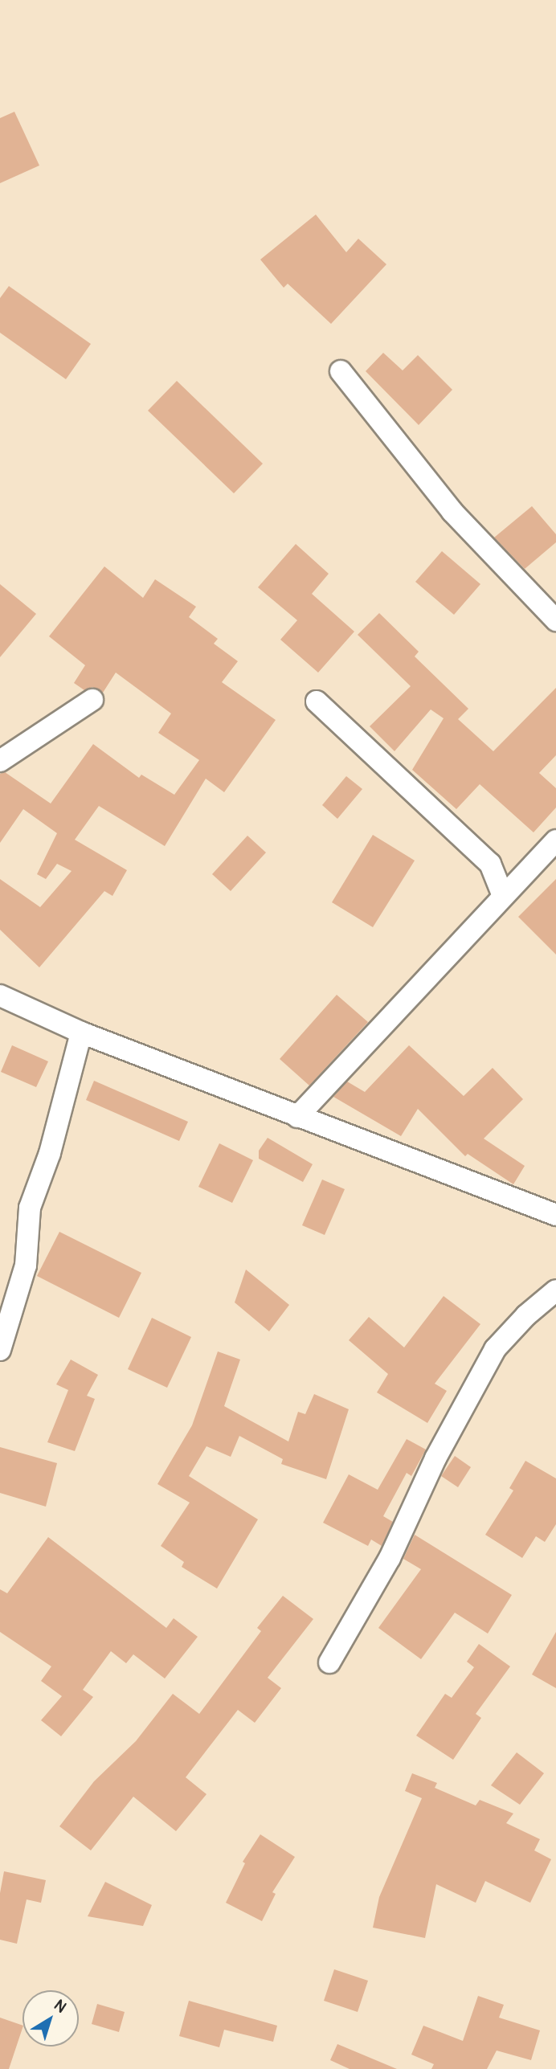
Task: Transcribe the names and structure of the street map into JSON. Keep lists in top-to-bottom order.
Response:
{
  "north": "top right"
}
